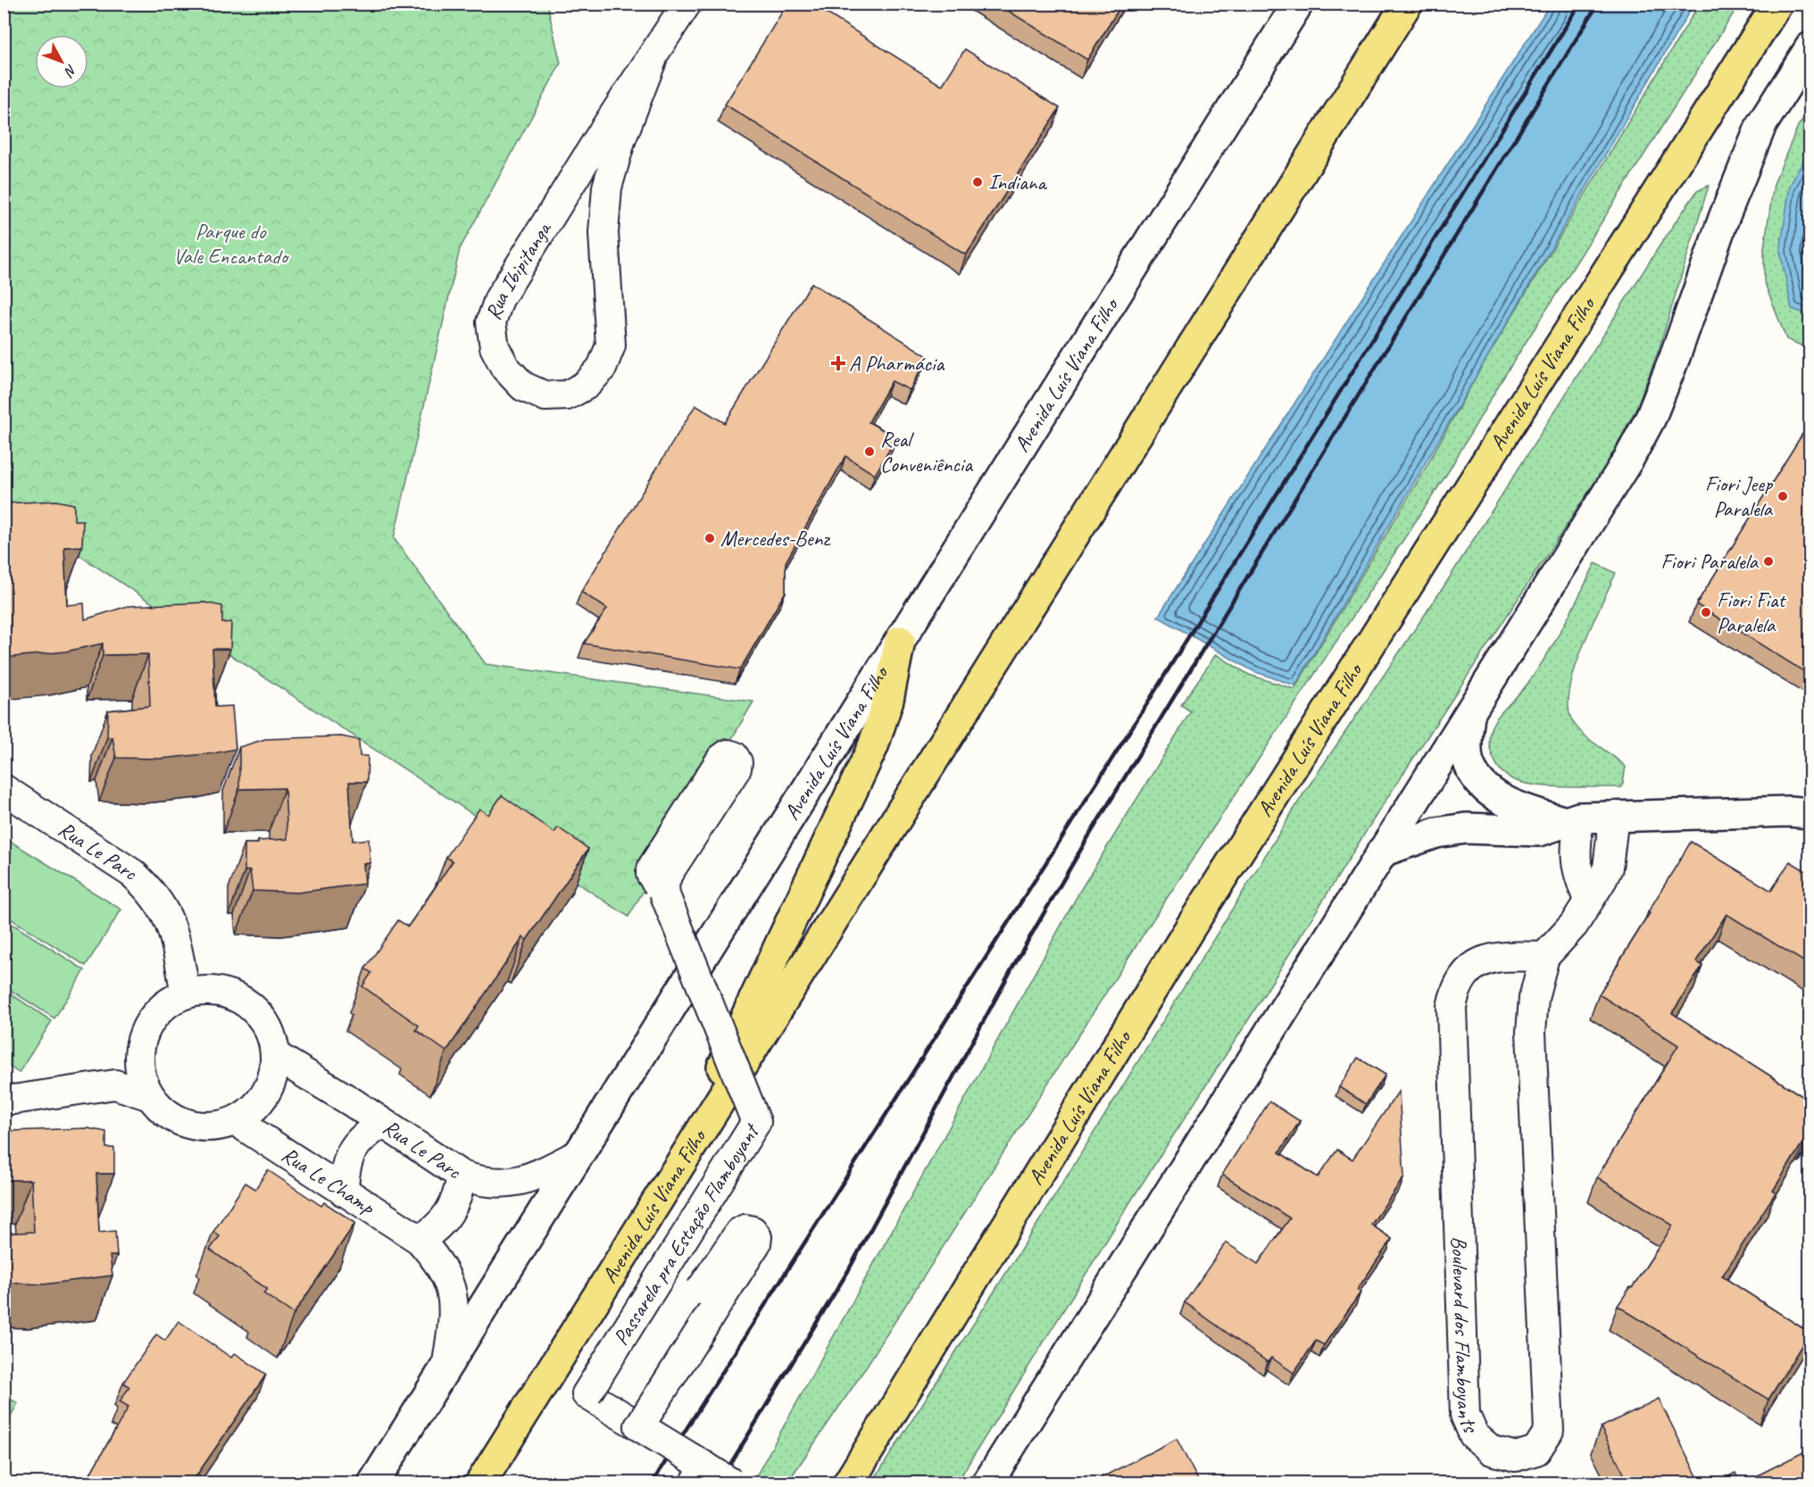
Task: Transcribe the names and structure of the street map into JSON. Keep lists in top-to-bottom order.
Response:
{
  "streets": {
    "highway": ["Avenida Luís Viana Filho"],
    "street": [
      "Rua Ibipitanga",
      "Rua Le Parc",
      "Rua Le Champ",
      "Passarela pra Estação Flamboyant",
      "Boulevard dos Flamboyants"
    ]
  },
  "crossings": [
    ["Avenida Luís Viana Filho", "Rua Le Parc"],
    ["Rua Le Parc", "Rua Le Champ"]
  ],
  "parks": ["Parque do Vale Encantado"],
  "places": {
    "other": [
      "Indiana",
      "Real Conveniência",
      "Fiori Jeep Paralela",
      "Mercedes-Benz",
      "Fiori Paralela",
      "Fiori Fiat Paralela"
    ],
    "health": ["A Pharmácia"]
  },
  "north": "bottom right"
}
